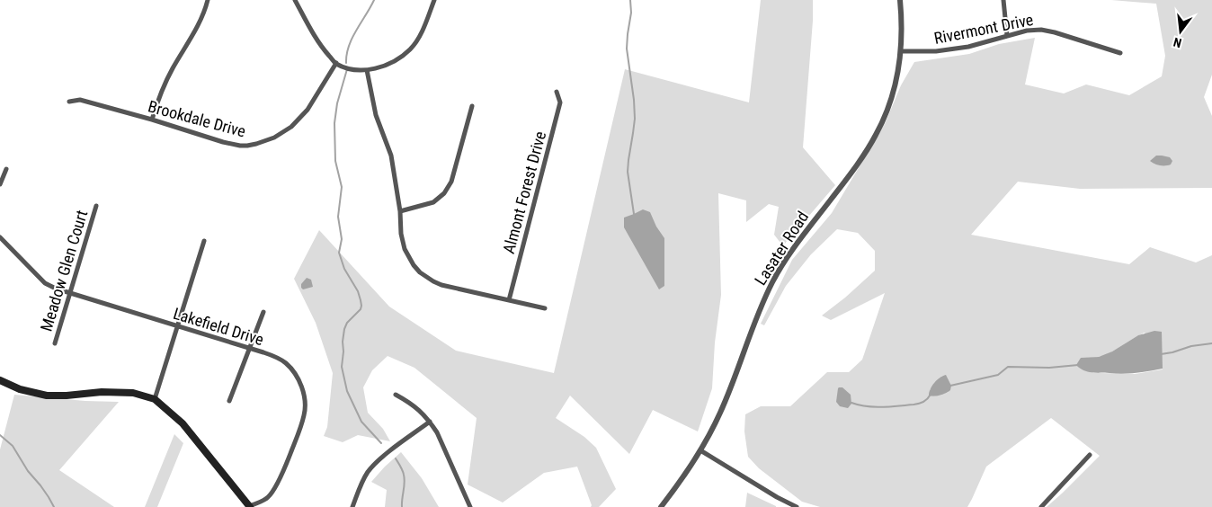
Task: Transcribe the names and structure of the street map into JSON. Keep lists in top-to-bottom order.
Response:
{
  "streets": {
    "street": [
      "Rivermont Drive",
      "Brookdale Drive",
      "Almont Forest Drive",
      "Lasater Road",
      "Meadow Glen Court",
      "Lakefield Drive"
    ]
  },
  "crossings": [
    ["Rivermont Drive", "Lasater Road"],
    ["Meadow Glen Court", "Lakefield Drive"]
  ],
  "north": "bottom"
}
